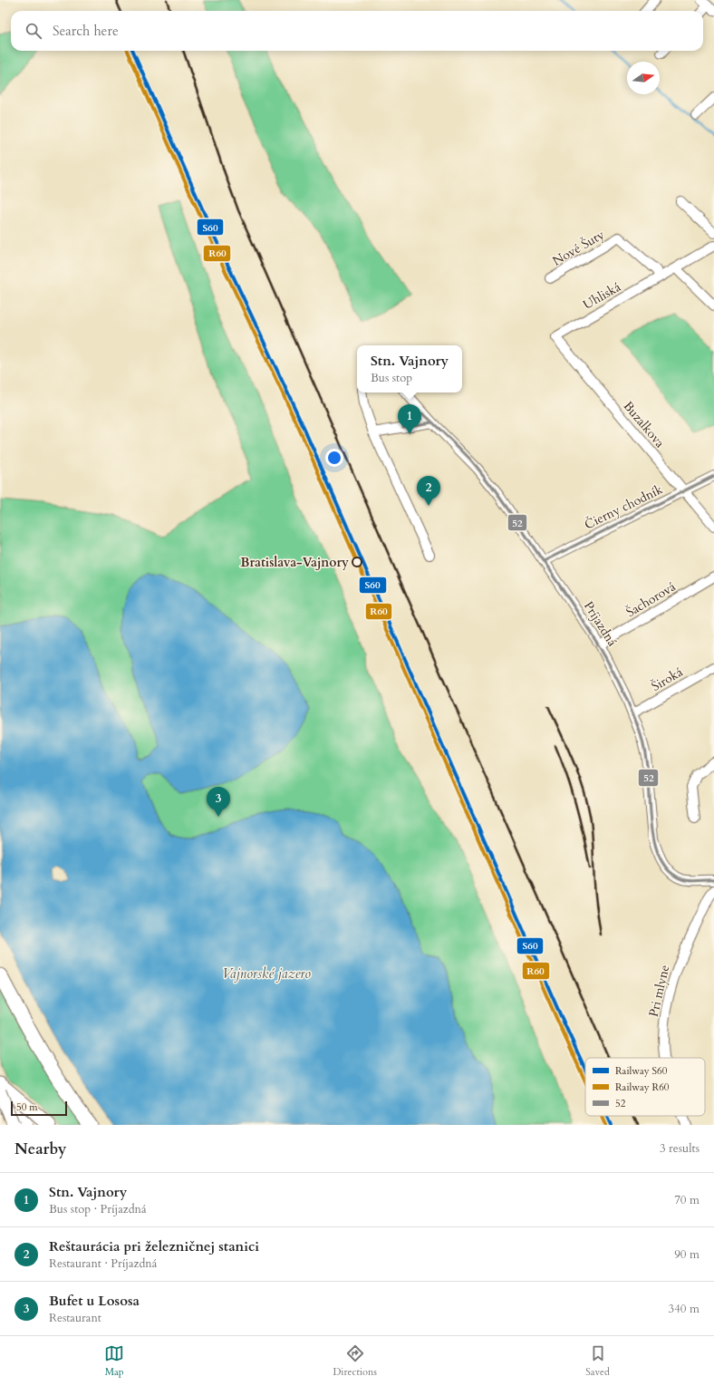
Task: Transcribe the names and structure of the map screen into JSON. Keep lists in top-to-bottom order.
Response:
{
  "streets": {
    "street": [
      "Nové Šuty",
      "Uhliská",
      "Buzalkova",
      "Čierny chodník",
      "Šachorová",
      "Príjazdná",
      "Široká",
      "Pri mlyne"
    ]
  },
  "crossings": [
    ["Nové Šuty", "Uhliská"],
    ["Uhliská", "Buzalkova"],
    ["Buzalkova", "Čierny chodník"],
    ["Čierny chodník", "Príjazdná"],
    ["Šachorová", "Príjazdná"],
    ["Príjazdná", "Široká"]
  ],
  "water": ["Vajnorské jazero"],
  "places": ["Bratislava-Vajnory"],
  "lines": ["rail line S60", "rail line R60", "transit line 52"],
  "legend": ["Railway S60", "Railway R60", "52"],
  "scale_bar": "50 m",
  "north": "right",
  "page": {
    "search": "Search here",
    "popup": ["Stn. Vajnory", "Bus stop"],
    "pins": ["1", "2", "3"],
    "scale": "50 m",
    "heading": ["Nearby", "3 results"],
    "list": [
      {
        "mark": "1",
        "name": "Stn. Vajnory",
        "note": "Bus stop · Príjazdná",
        "value": "70 m"
      },
      {
        "mark": "2",
        "name": "Reštaurácia pri železničnej stanici",
        "note": "Restaurant · Príjazdná",
        "value": "90 m"
      },
      {
        "mark": "3",
        "name": "Bufet u Lososa",
        "note": "Restaurant",
        "value": "340 m"
      }
    ],
    "nav": ["Map", "Directions", "Saved"]
  }
}
